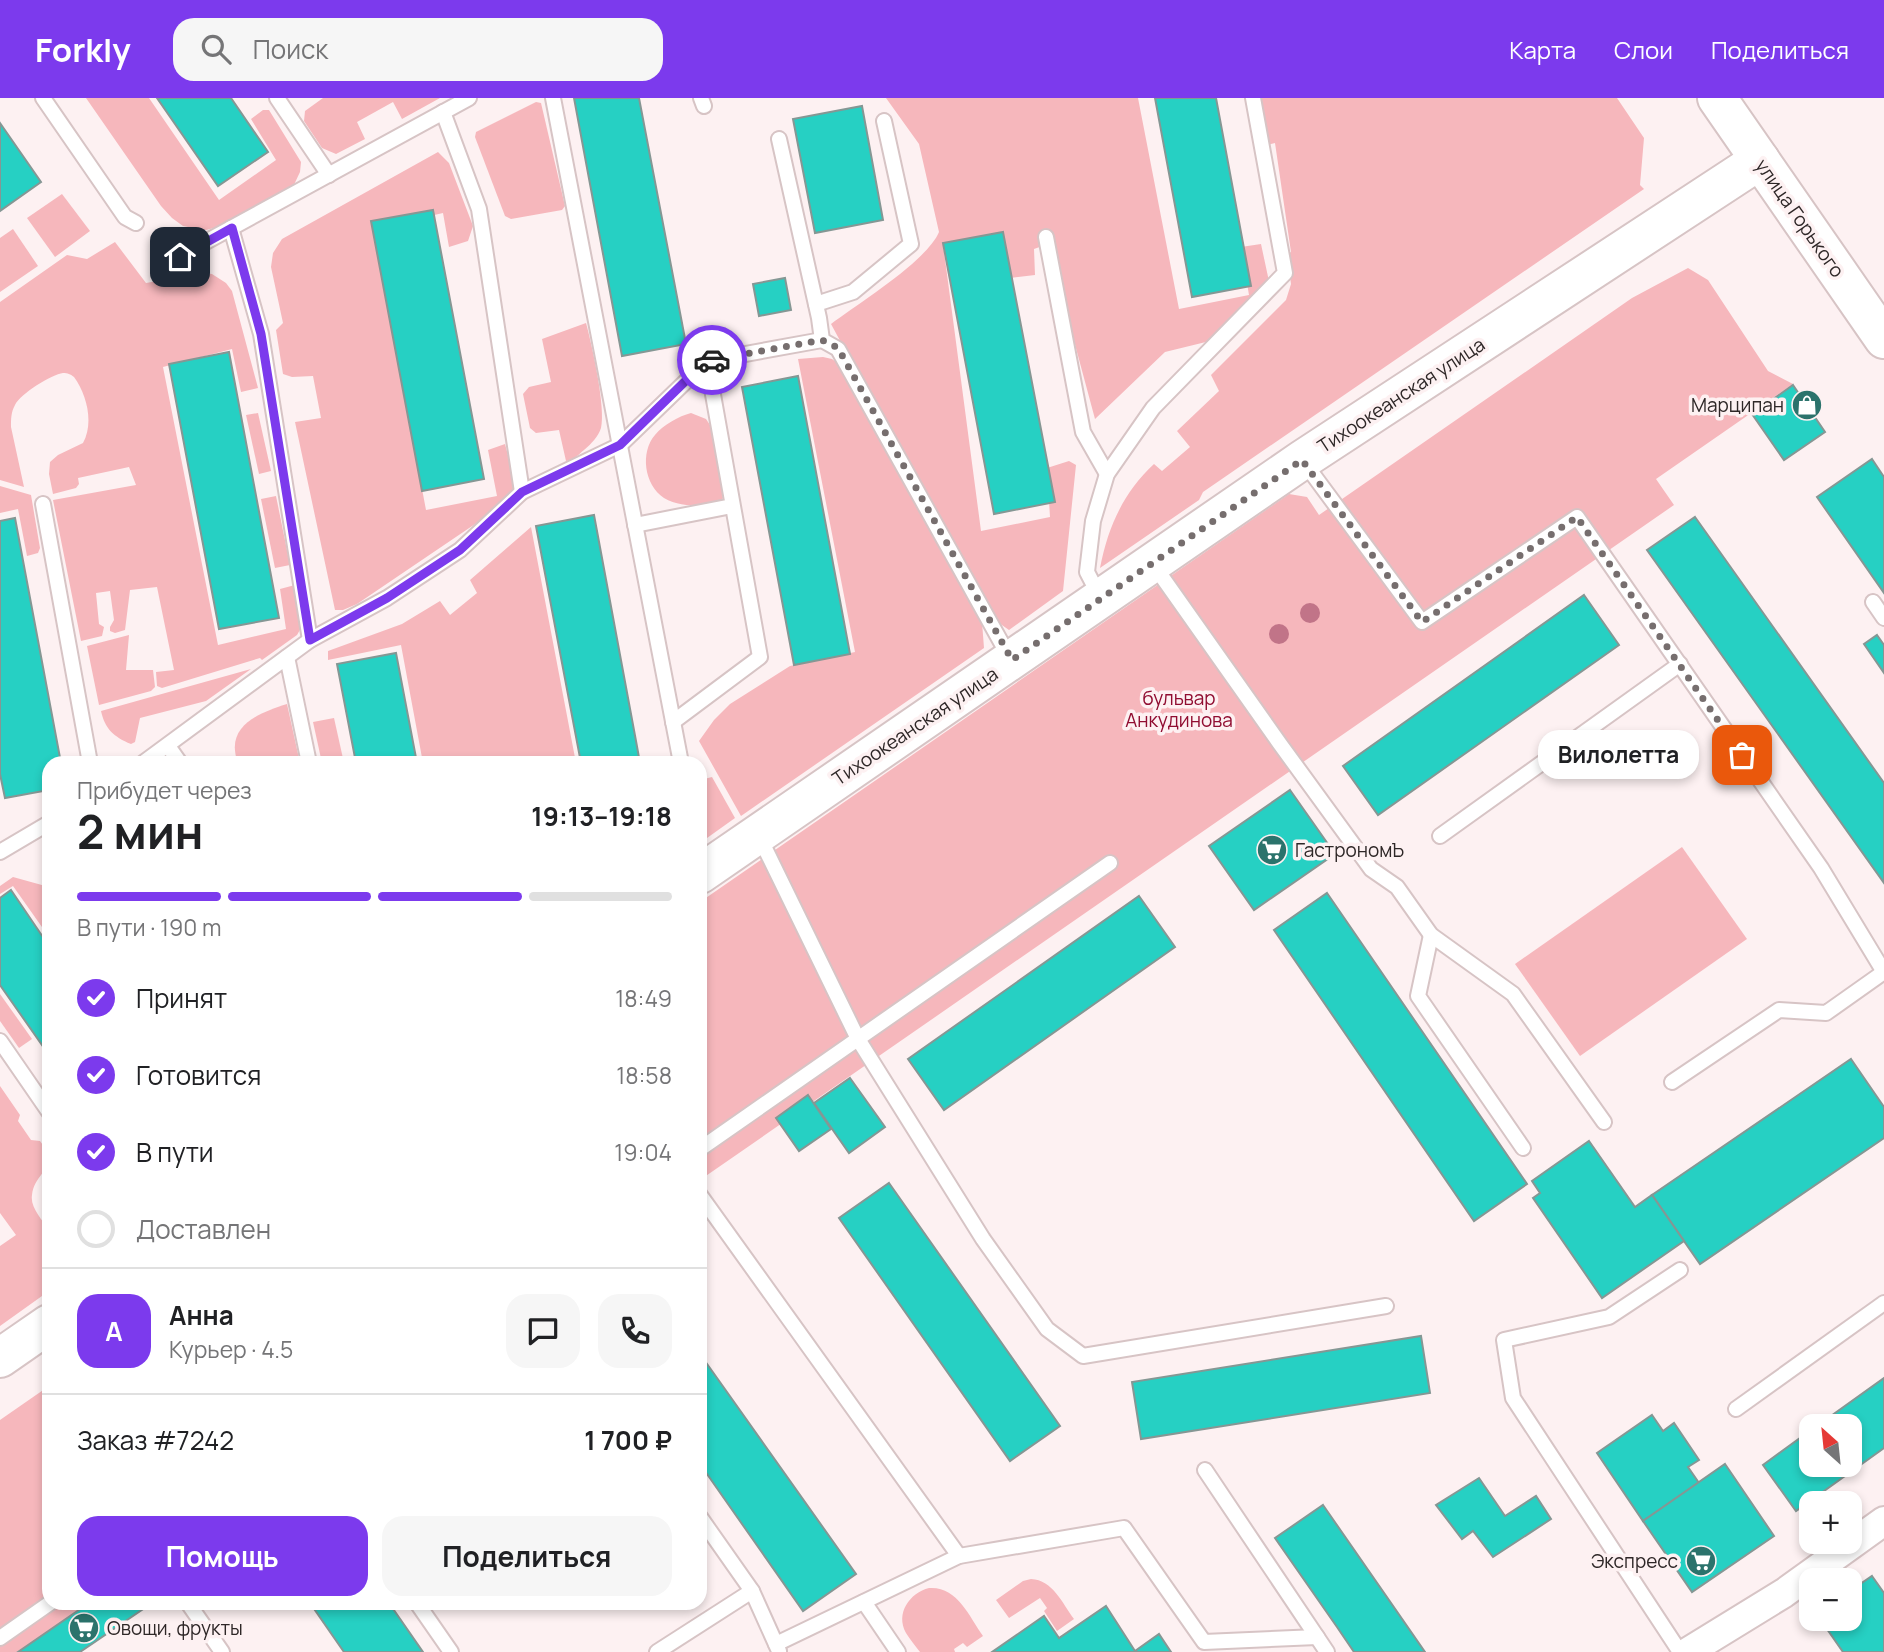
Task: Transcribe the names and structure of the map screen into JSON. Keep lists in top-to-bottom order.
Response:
{
  "streets": {
    "street": ["улица Горького", "Тихоокеанская улица"]
  },
  "crossings": [
    ["улица Горького", "Тихоокеанская улица"]
  ],
  "parks": ["бульвар Анкудинова"],
  "places": {
    "shop": ["Марципан"],
    "other": ["Вилолетта"],
    "supermarket": ["ГастрономЪ", "Экспресс", "Овощи, фрукты"]
  },
  "north": "top left",
  "page": {
    "header": "Forkly",
    "search": "Поиск",
    "nav": ["Карта", "Слои", "Поделиться"],
    "bubble": "Вилолетта",
    "heading": ["2 мин", "Прибудет через", "19:13–19:18"],
    "panel": [
      "Анна",
      "Курьер · 4.5",
      "Заказ #7242",
      "1 700 ₽"
    ],
    "bar": "В пути · 190 m",
    "list": [
      ["Принят", "18:49"],
      ["Готовится", "18:58"],
      ["В пути", "19:04"],
      "Доставлен"
    ],
    "round": "А",
    "map_buttons": ["+", "−"],
    "buttons": ["Помощь", "Поделиться"]
  }
}
